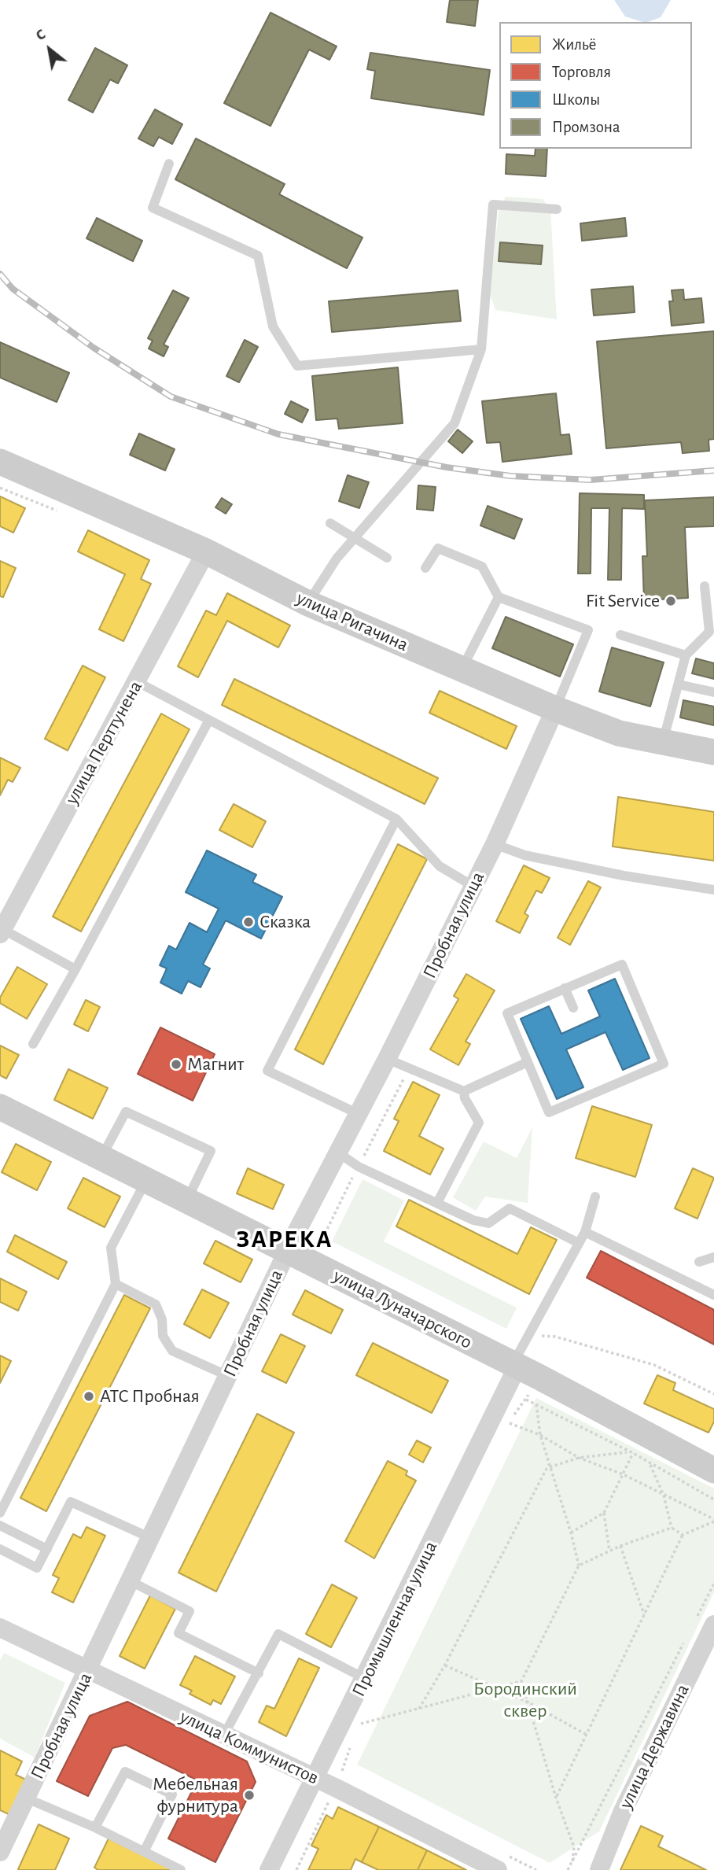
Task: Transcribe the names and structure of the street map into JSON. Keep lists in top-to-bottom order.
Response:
{
  "streets": {
    "street": [
      "улица Ригачина",
      "улица Перттунена",
      "Пробная улица",
      "улица Луначарского",
      "Промышленная улица",
      "улица Державина",
      "улица Коммунистов"
    ]
  },
  "crossings": [
    ["улица Ригачина", "улица Перттунена"],
    ["улица Ригачина", "Пробная улица"],
    ["Пробная улица", "улица Луначарского"],
    ["Пробная улица", "улица Коммунистов"],
    ["улица Луначарского", "Промышленная улица"],
    ["Промышленная улица", "улица Коммунистов"]
  ],
  "districts": ["ЗАРЕКА"],
  "parks": ["Бородинский сквер"],
  "places": [
    "Fit Service",
    "Сказка",
    "Магнит",
    "АТС Пробная",
    "Мебельная фурнитура"
  ],
  "legend": [
    "Жильё",
    "Торговля",
    "Школы",
    "Промзона"
  ],
  "north": "top left"
}
